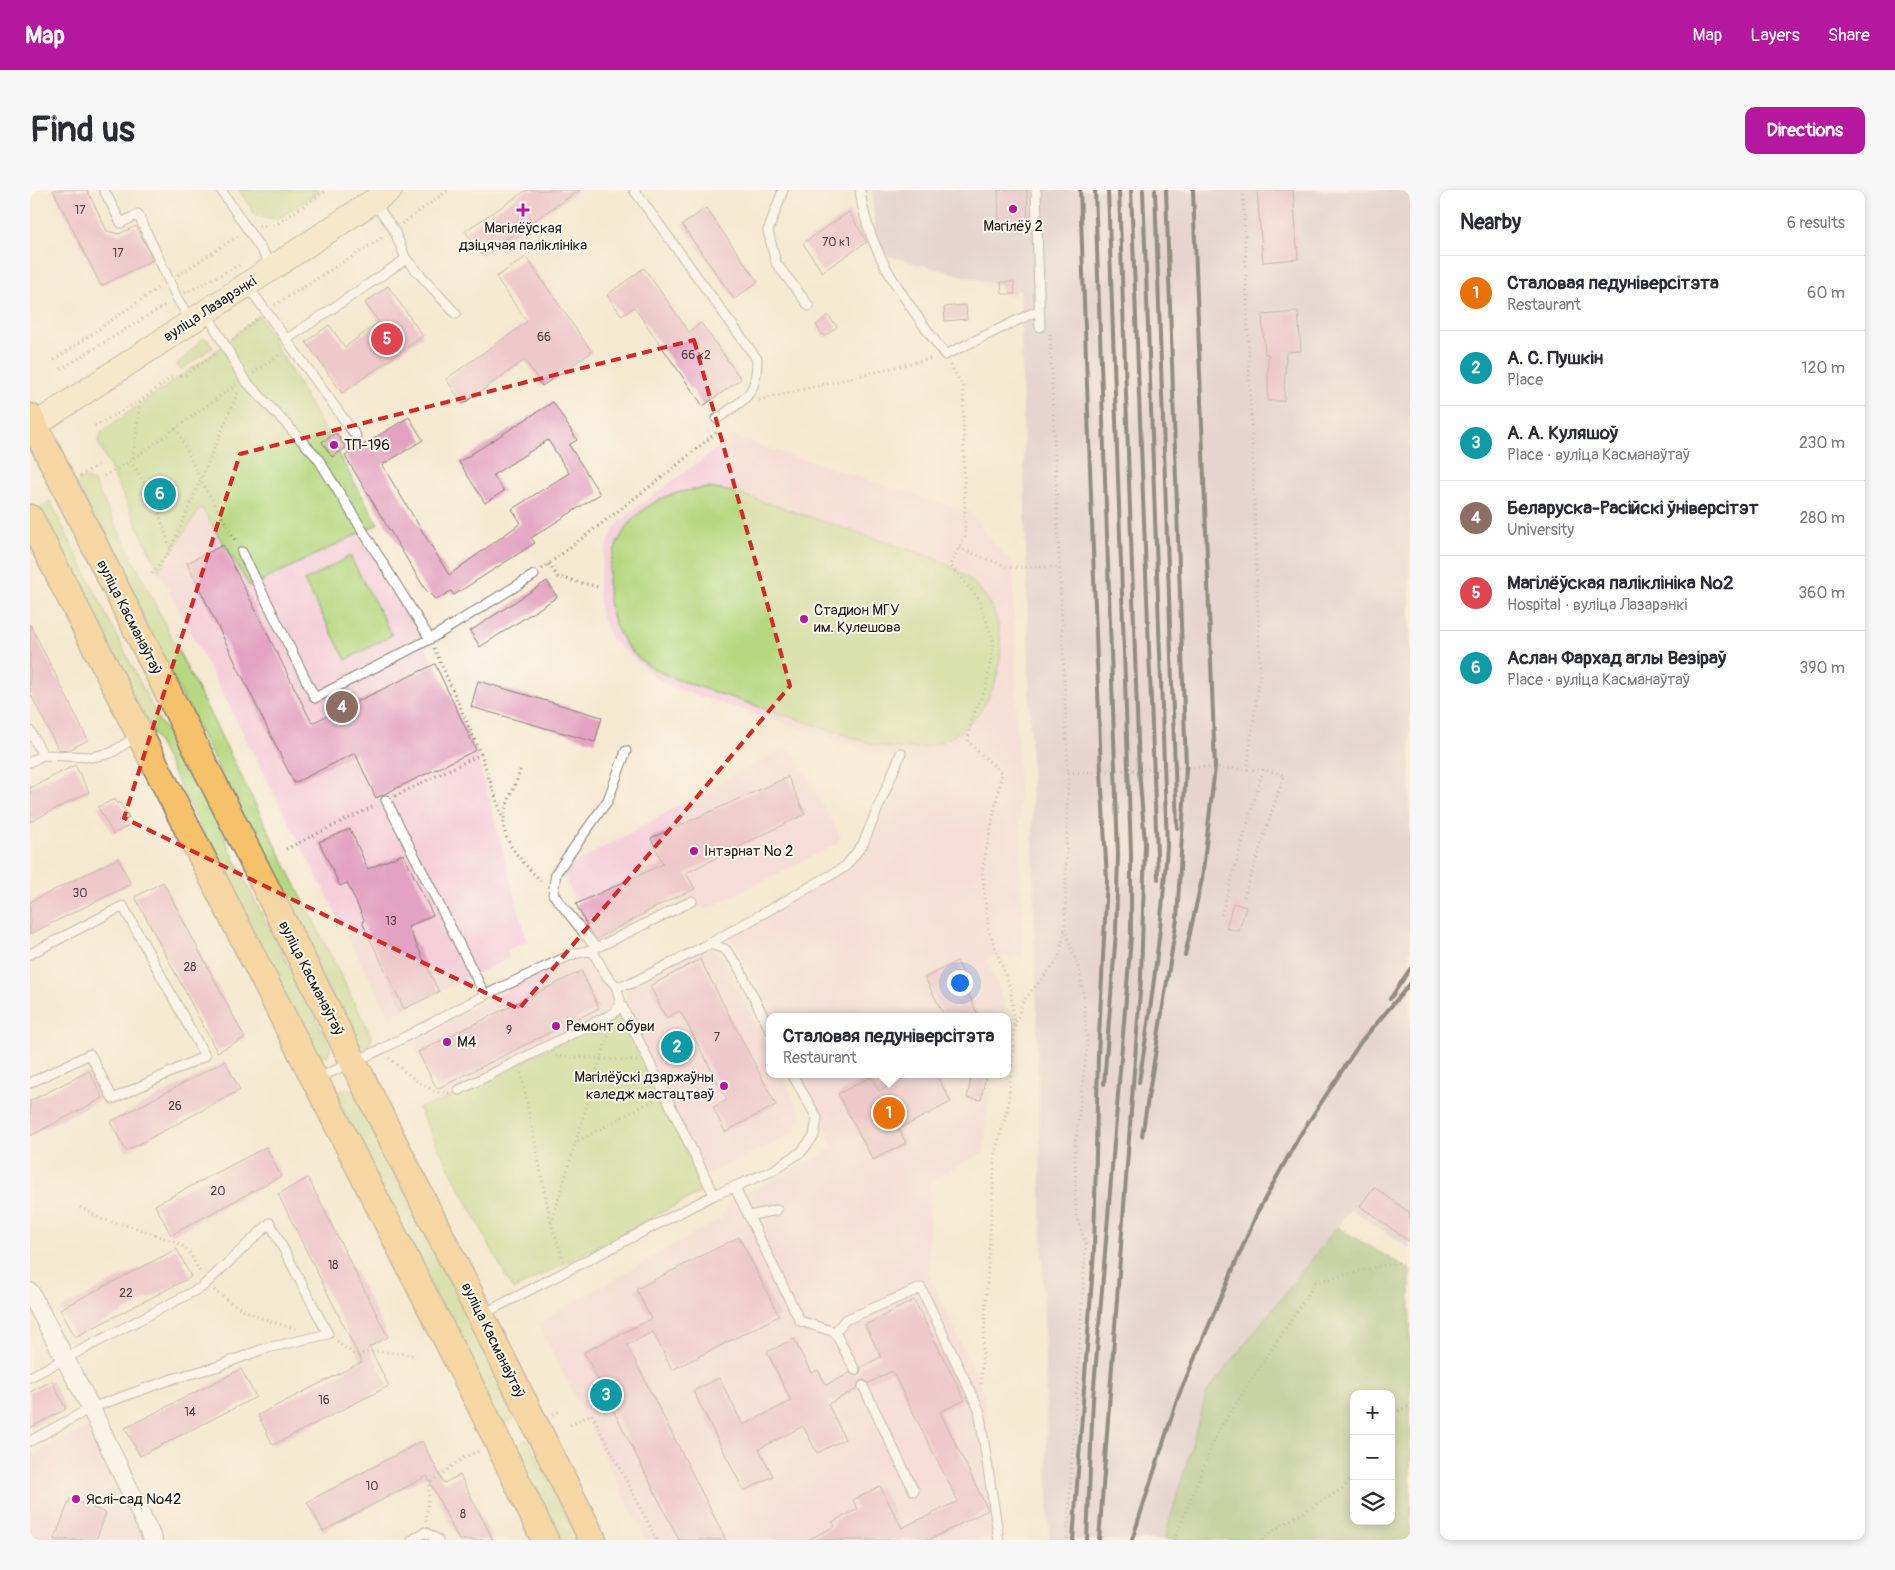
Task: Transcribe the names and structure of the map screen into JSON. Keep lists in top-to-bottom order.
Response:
{
  "streets": {
    "main road": ["вуліца Лазарэнкі", "вуліца Касманаўтаў"]
  },
  "crossings": [
    ["вуліца Лазарэнкі", "вуліца Касманаўтаў"]
  ],
  "places": {
    "other": [
      "Магілёў 2",
      "ТП-196",
      "Стадион МГУ им. Кулешова",
      "Інтэрнат № 2",
      "Ремонт обуви",
      "M4",
      "Магілёўскі дзяржаўны каледж мастацтваў",
      "Яслі-сад №42"
    ],
    "health": ["Магілёўская дзіцячая паліклініка"]
  },
  "house_numbers": [
    "17",
    "70 к1",
    "17",
    "66",
    "66 к2",
    "30",
    "13",
    "28",
    "9",
    "7",
    "26",
    "20",
    "18",
    "22",
    "16",
    "14",
    "10",
    "8"
  ],
  "page": {
    "header": "Map",
    "nav": ["Map", "Layers", "Share"],
    "buttons": "Directions",
    "title": "Find us",
    "heading": ["Nearby", "6 results"],
    "list": [
      {
        "mark": "1",
        "name": "Сталовая педуніверсітэта",
        "note": "Restaurant",
        "value": "60 m"
      },
      {
        "mark": "2",
        "name": "А. С. Пушкін",
        "note": "Place",
        "value": "120 m"
      },
      {
        "mark": "3",
        "name": "А. А. Куляшоў",
        "note": "Place · вуліца Касманаўтаў",
        "value": "230 m"
      },
      {
        "mark": "4",
        "name": "Беларуска-Расійскі ўніверсітэт",
        "note": "University",
        "value": "280 m"
      },
      {
        "mark": "5",
        "name": "Магілёўская паліклініка №2",
        "note": "Hospital · вуліца Лазарэнкі",
        "value": "360 m"
      },
      {
        "mark": "6",
        "name": "Аслан Фархад аглы Везіраў",
        "note": "Place · вуліца Касманаўтаў",
        "value": "390 m"
      }
    ],
    "pins": [
      "5",
      "6",
      "4",
      "2",
      "1",
      "3"
    ],
    "popup": ["Сталовая педуніверсітэта", "Restaurant"],
    "map_buttons": ["+", "−"]
  }
}
